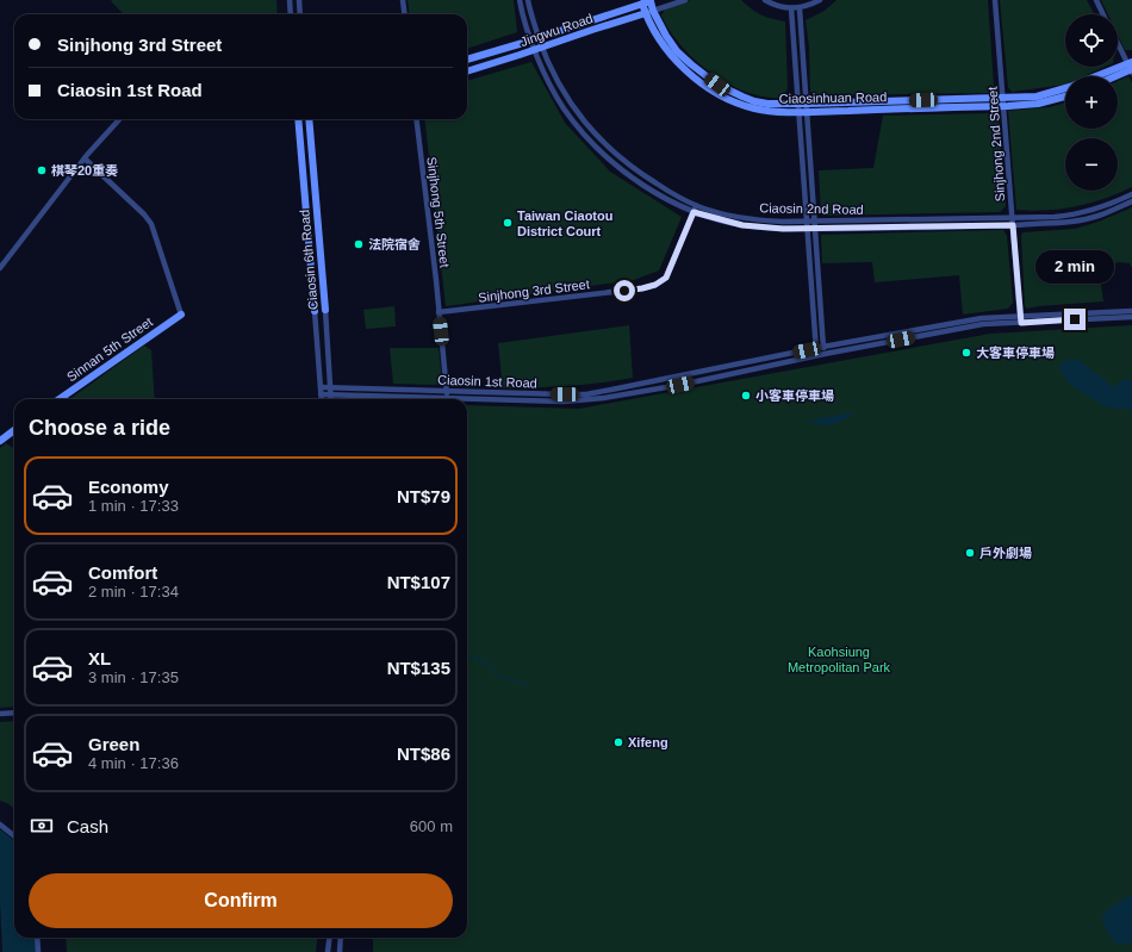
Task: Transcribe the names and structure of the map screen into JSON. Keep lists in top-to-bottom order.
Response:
{
  "streets": {
    "street": [
      "Jingwu Road",
      "Ciaosinhuan Road",
      "Sinjhong 2nd Street",
      "Ciaosin 2nd Road",
      "Sinjhong 5th Street",
      "Ciaosin 6th Road",
      "Sinjhong 3rd Street",
      "Sinnan 5th Street",
      "Ciaosin 1st Road"
    ]
  },
  "crossings": [
    ["Jingwu Road", "Ciaosinhuan Road"],
    ["Jingwu Road", "Ciaosin 2nd Road"],
    ["Ciaosinhuan Road", "Sinjhong 2nd Street"],
    ["Sinjhong 2nd Street", "Ciaosin 2nd Road"],
    ["Sinjhong 2nd Street", "Ciaosin 1st Road"],
    ["Ciaosin 2nd Road", "Sinjhong 3rd Street"],
    ["Sinjhong 5th Street", "Sinjhong 3rd Street"],
    ["Sinjhong 5th Street", "Ciaosin 1st Road"],
    ["Ciaosin 6th Road", "Ciaosin 1st Road"]
  ],
  "parks": ["Kaohsiung Metropolitan Park"],
  "places": [
    "棋琴20重奏",
    "Taiwan Ciaotou District Court",
    "法院宿舍",
    "大客車停車場",
    "小客車停車場",
    "戶外劇場",
    "Xifeng"
  ],
  "page": {
    "map_buttons": ["+", "−"],
    "banner": ["Sinjhong 3rd Street", "Ciaosin 1st Road"],
    "bubble": "2 min",
    "heading": "Choose a ride",
    "list": [
      {
        "name": "Economy",
        "note": "1 min · 17:33",
        "value": "NT$79"
      },
      {
        "name": "Comfort",
        "note": "2 min · 17:34",
        "value": "NT$107"
      },
      {
        "name": "XL",
        "note": "3 min · 17:35",
        "value": "NT$135"
      },
      {
        "name": "Green",
        "note": "4 min · 17:36",
        "value": "NT$86"
      }
    ],
    "pay": ["Cash", "600 m"],
    "buttons": "Confirm"
  }
}
